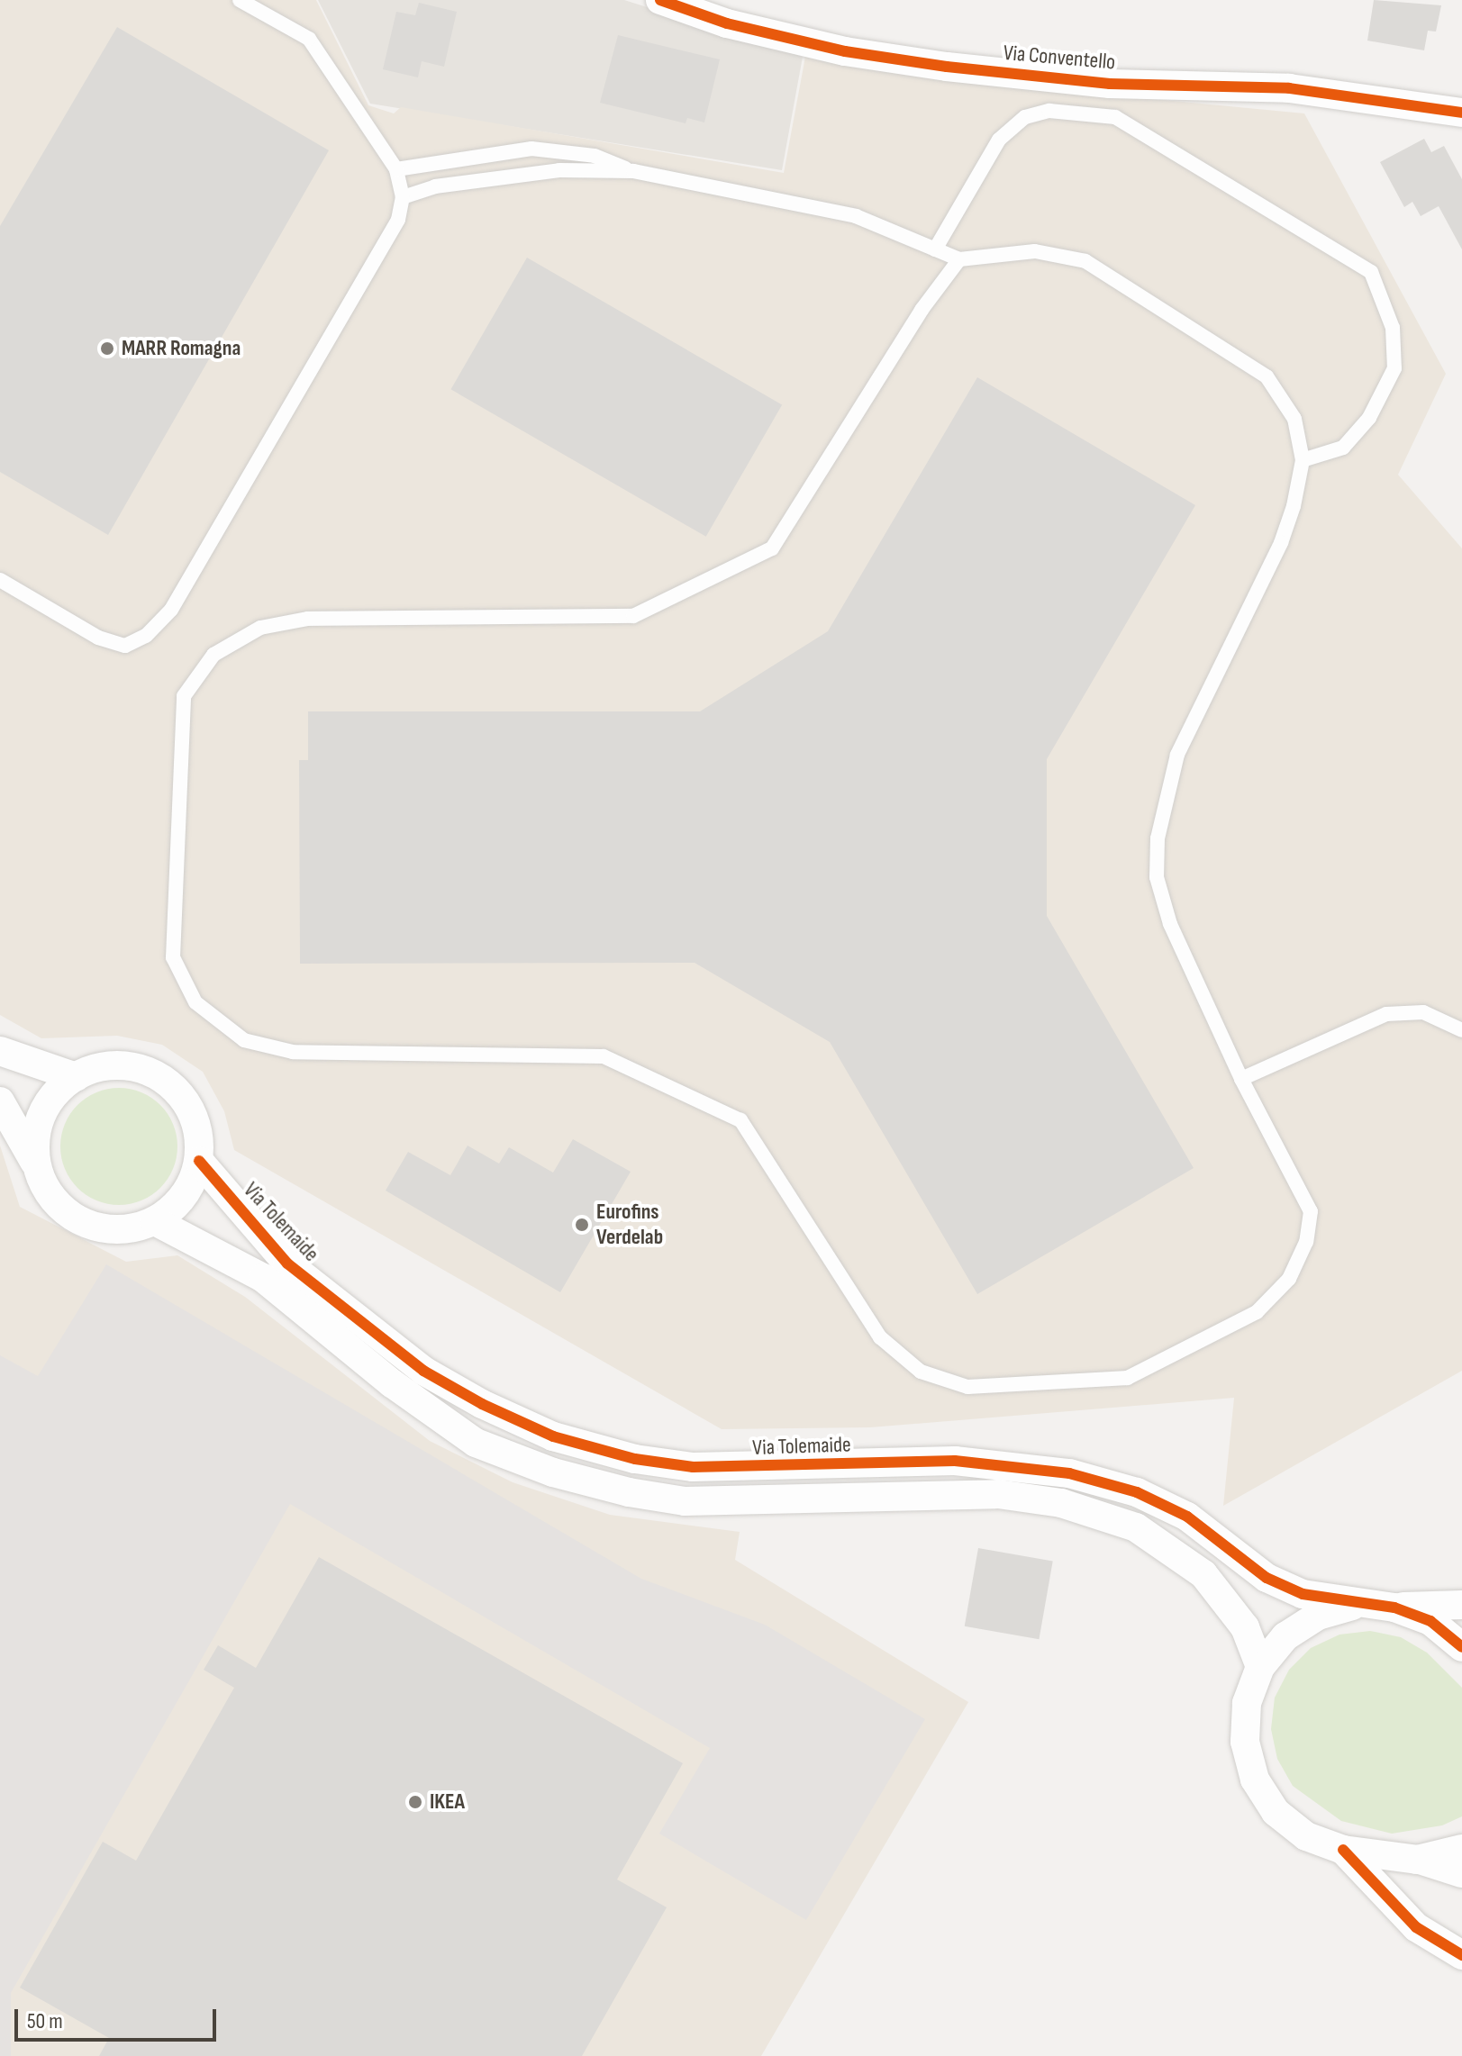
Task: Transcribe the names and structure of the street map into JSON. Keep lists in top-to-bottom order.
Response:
{
  "streets": {
    "street": ["Via Conventello", "Via Tolemaide"]
  },
  "places": ["MARR Romagna", "Eurofins Verdelab", "IKEA"],
  "scale_bar": "50 m"
}
